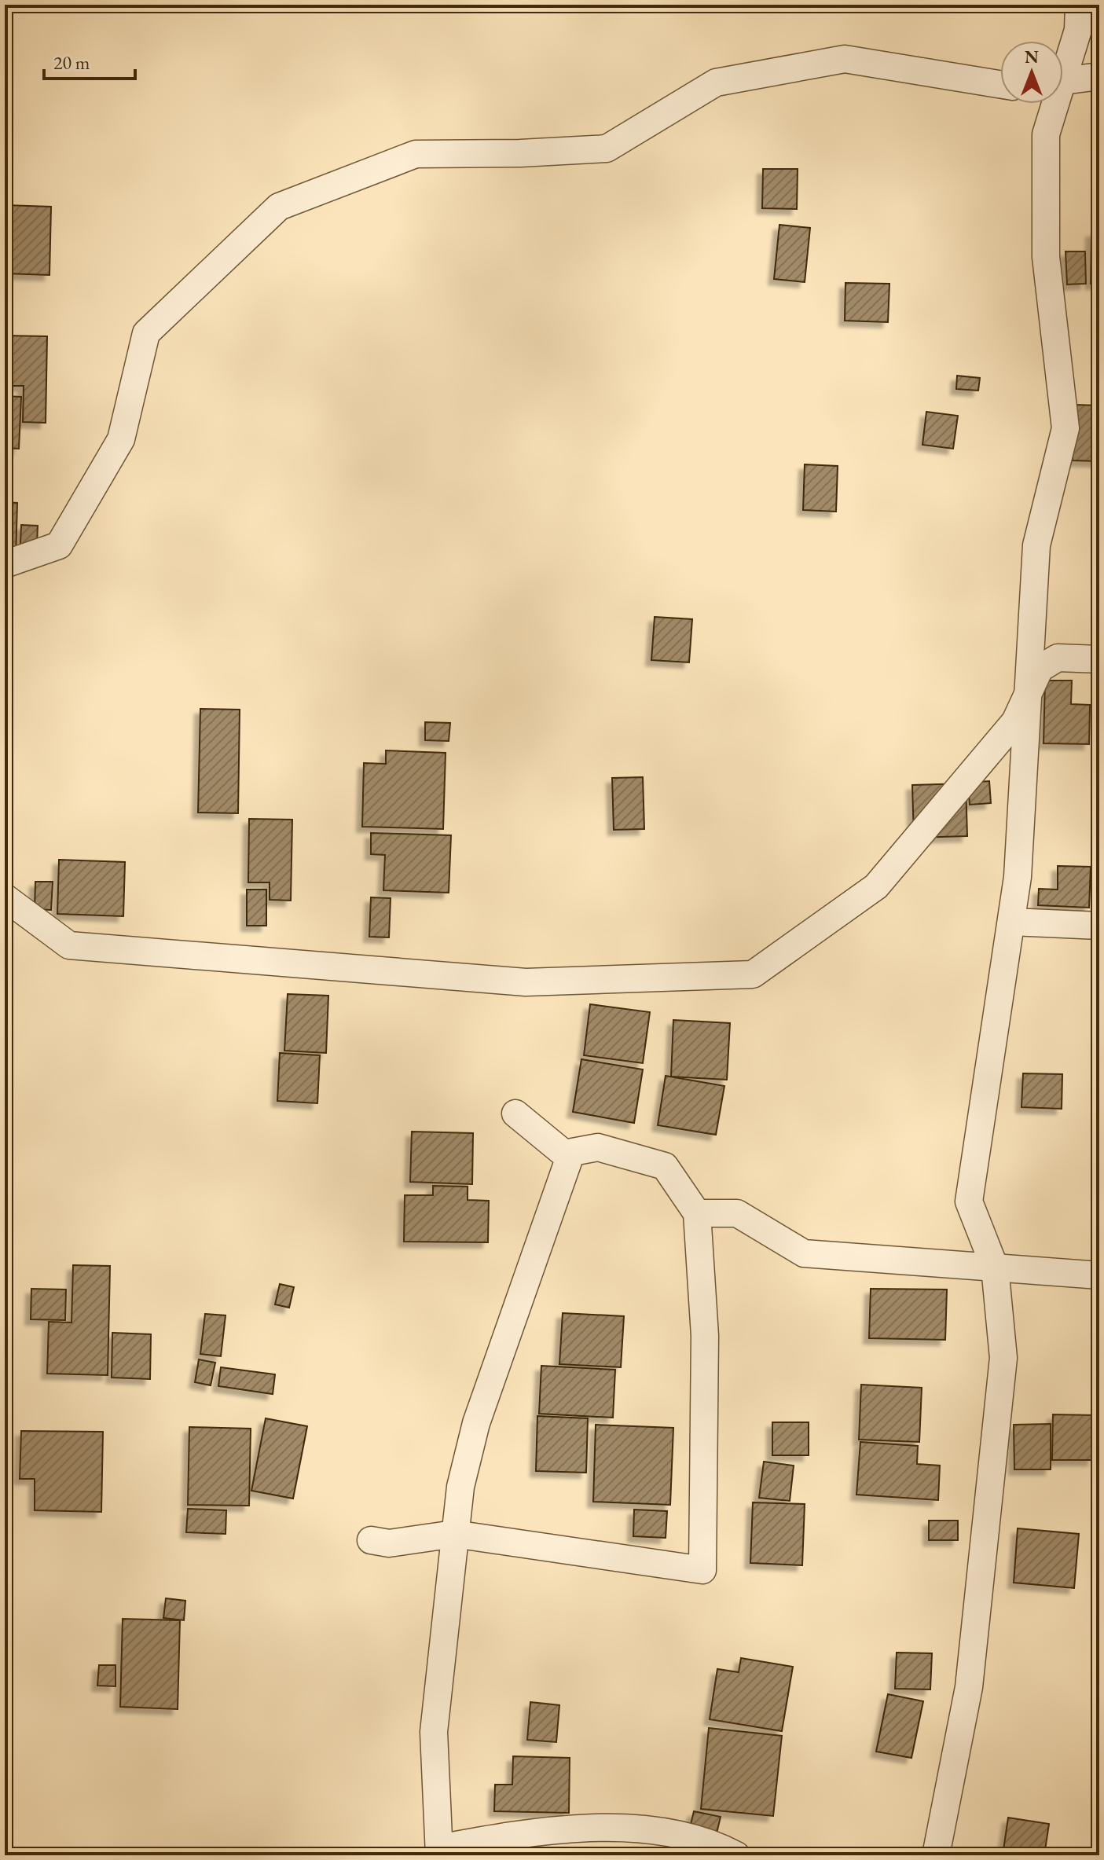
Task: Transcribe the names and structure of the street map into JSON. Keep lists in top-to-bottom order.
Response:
{
  "scale_bar": "20 m",
  "north": "top"
}
